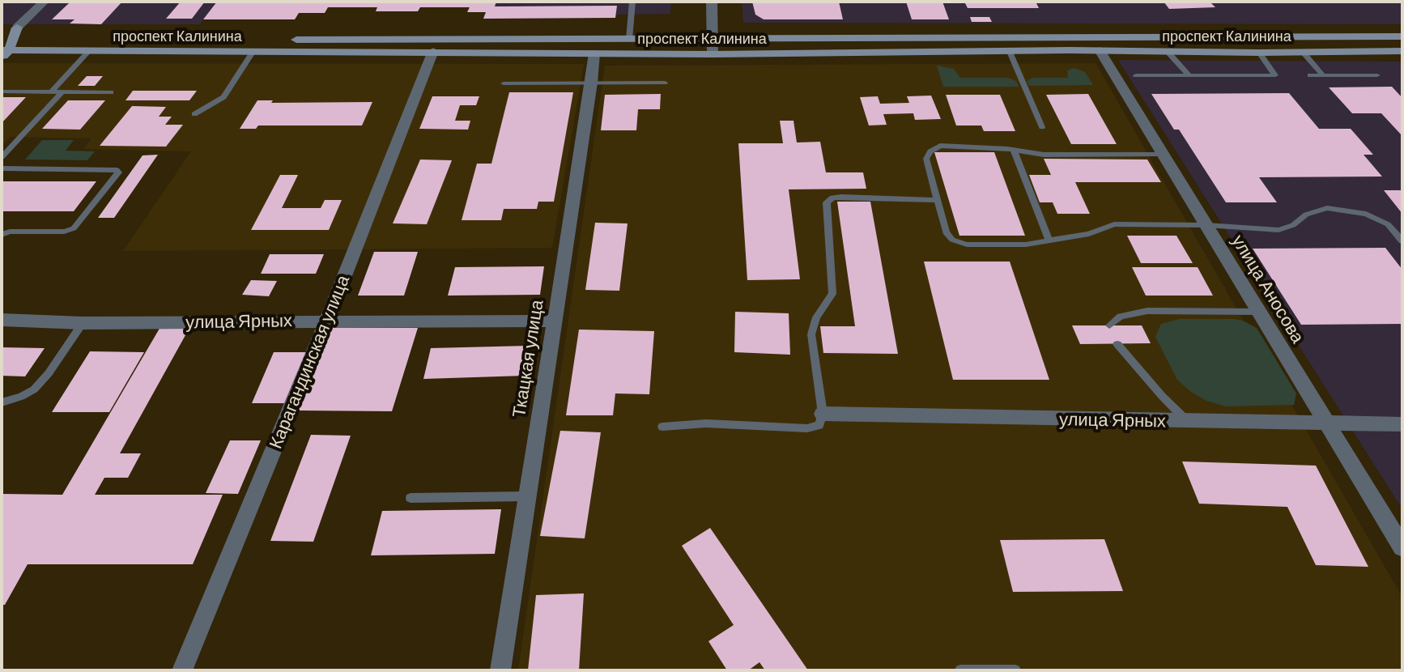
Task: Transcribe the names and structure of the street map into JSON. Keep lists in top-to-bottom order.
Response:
{
  "streets": {
    "main road": ["проспект Калинина"],
    "street": [
      "улица Аносова",
      "улица Ярных",
      "Ткацкая улица",
      "Карагандинская улица"
    ]
  },
  "crossings": [
    ["проспект Калинина", "улица Аносова"],
    ["проспект Калинина", "Ткацкая улица"],
    ["проспект Калинина", "Карагандинская улица"],
    ["улица Аносова", "улица Ярных"],
    ["улица Ярных", "Ткацкая улица"],
    ["улица Ярных", "Карагандинская улица"]
  ]
}
